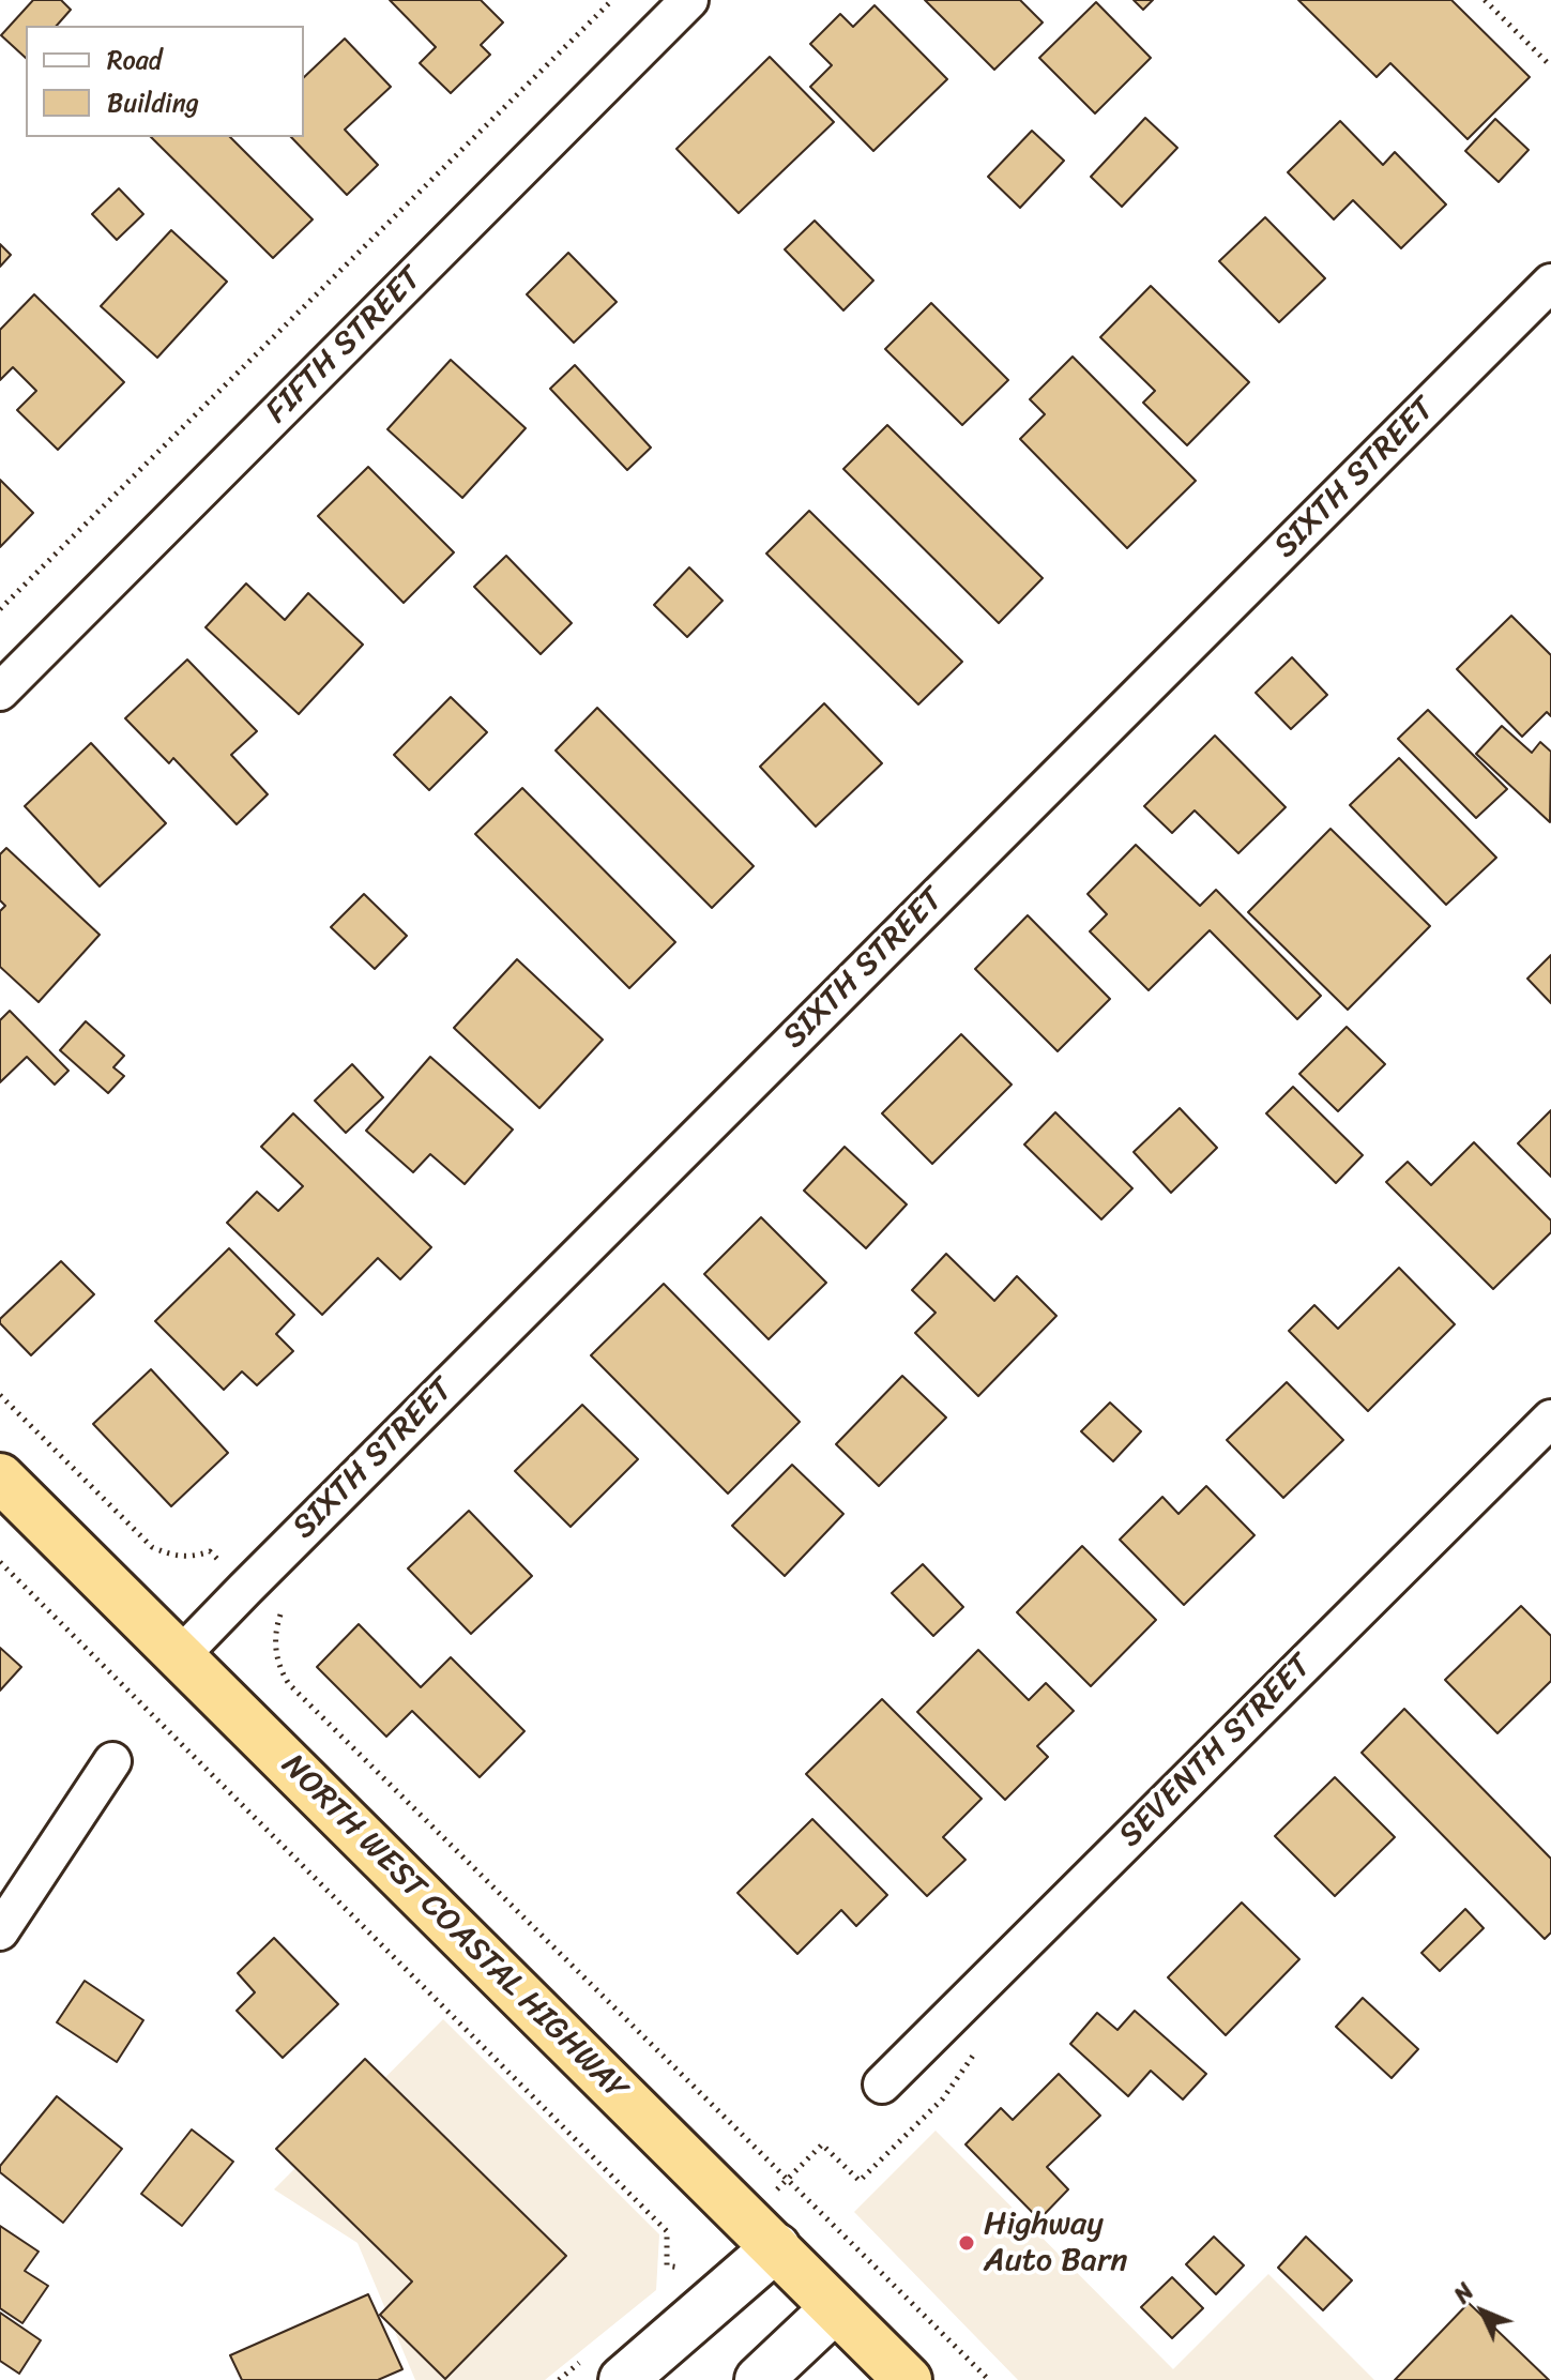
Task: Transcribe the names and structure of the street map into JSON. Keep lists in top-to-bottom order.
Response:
{
  "streets": {
    "highway": ["NORTH WEST COASTAL HIGHWAY"],
    "street": ["FIFTH STREET", "SIXTH STREET", "SEVENTH STREET"]
  },
  "crossings": [
    ["SIXTH STREET", "NORTH WEST COASTAL HIGHWAY"]
  ],
  "places": ["Highway Auto Barn"],
  "legend": ["Road", "Building"],
  "north": "top left"
}
